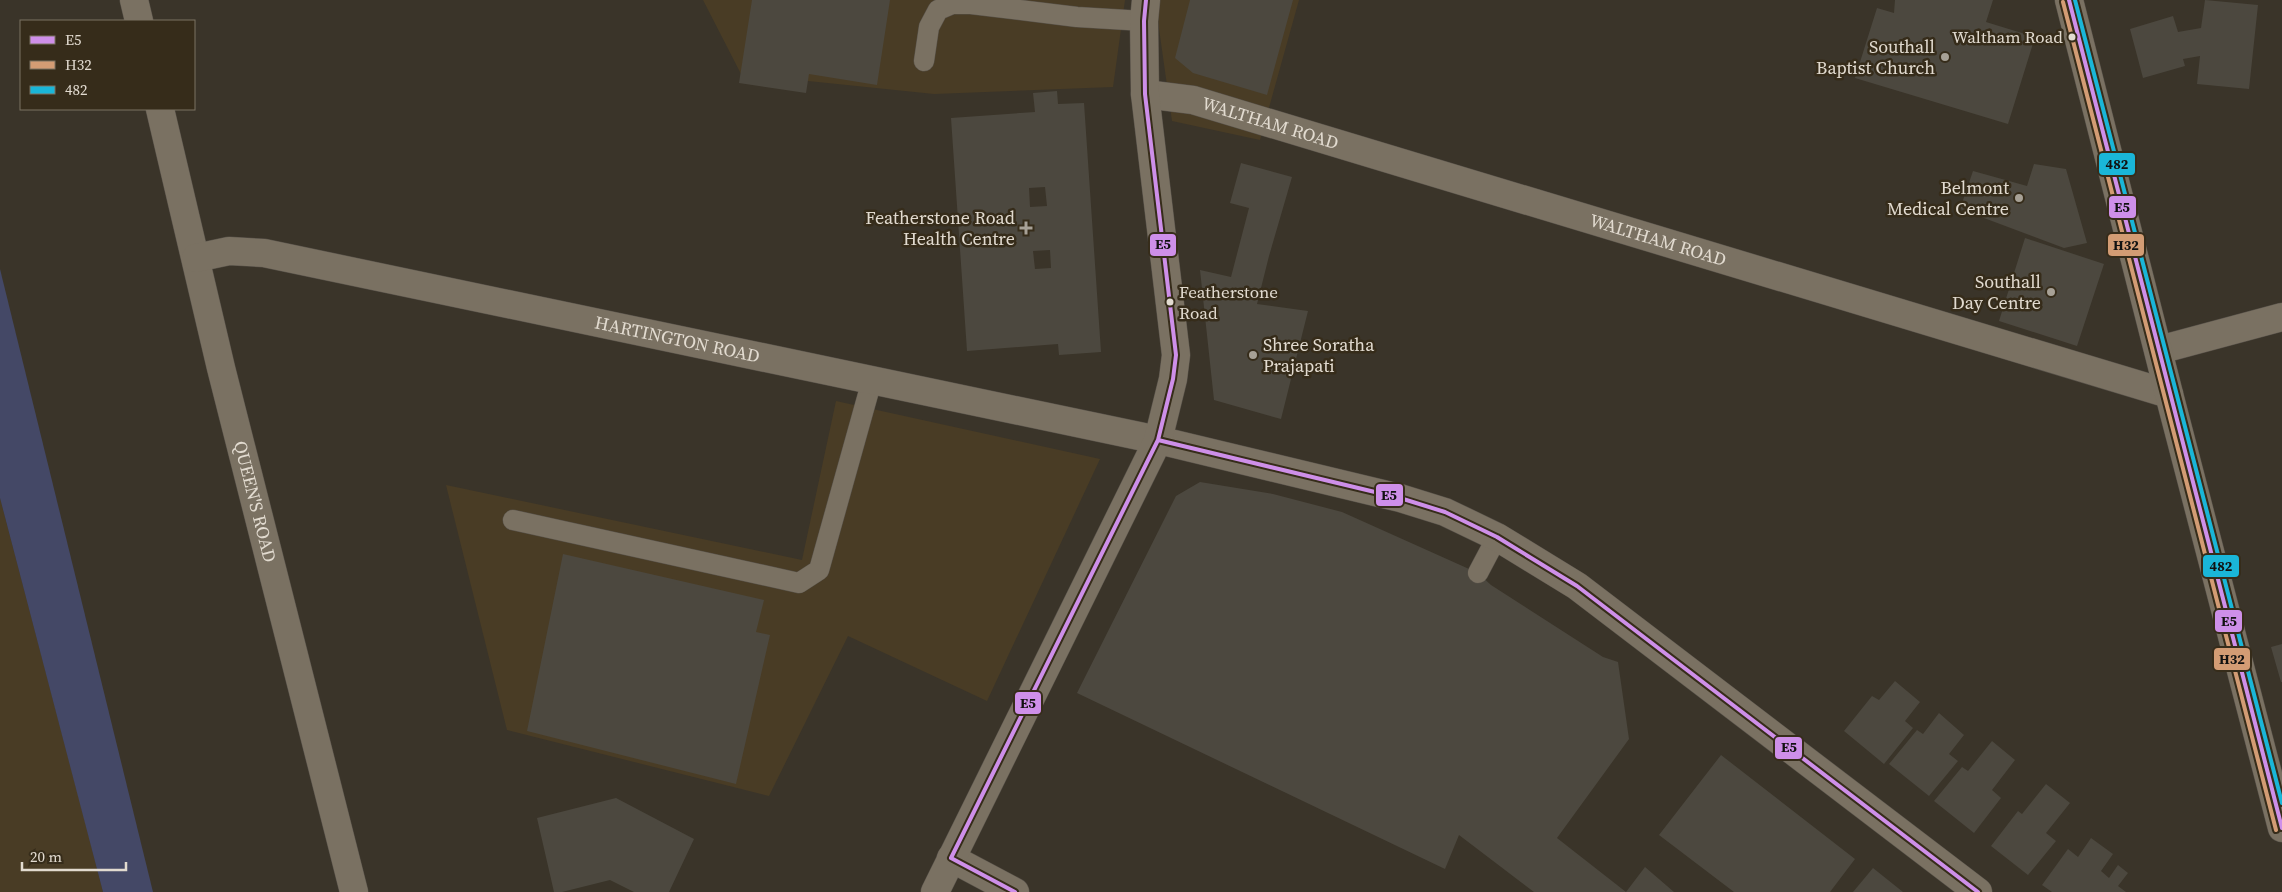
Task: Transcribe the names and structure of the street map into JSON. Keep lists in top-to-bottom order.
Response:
{
  "streets": {
    "street": ["WALTHAM ROAD", "HARTINGTON ROAD", "QUEEN'S ROAD"]
  },
  "crossings": [
    ["HARTINGTON ROAD", "QUEEN'S ROAD"]
  ],
  "places": {
    "other": [
      "Waltham Road",
      "Southall Baptist Church",
      "Belmont Medical Centre",
      "Southall Day Centre",
      "Featherstone Road",
      "Shree Soratha Prajapati"
    ],
    "health": ["Featherstone Road Health Centre"]
  },
  "lines": ["transit line E5", "transit line 482", "transit line H32"],
  "legend": ["E5", "H32", "482"],
  "scale_bar": "20 m"
}
